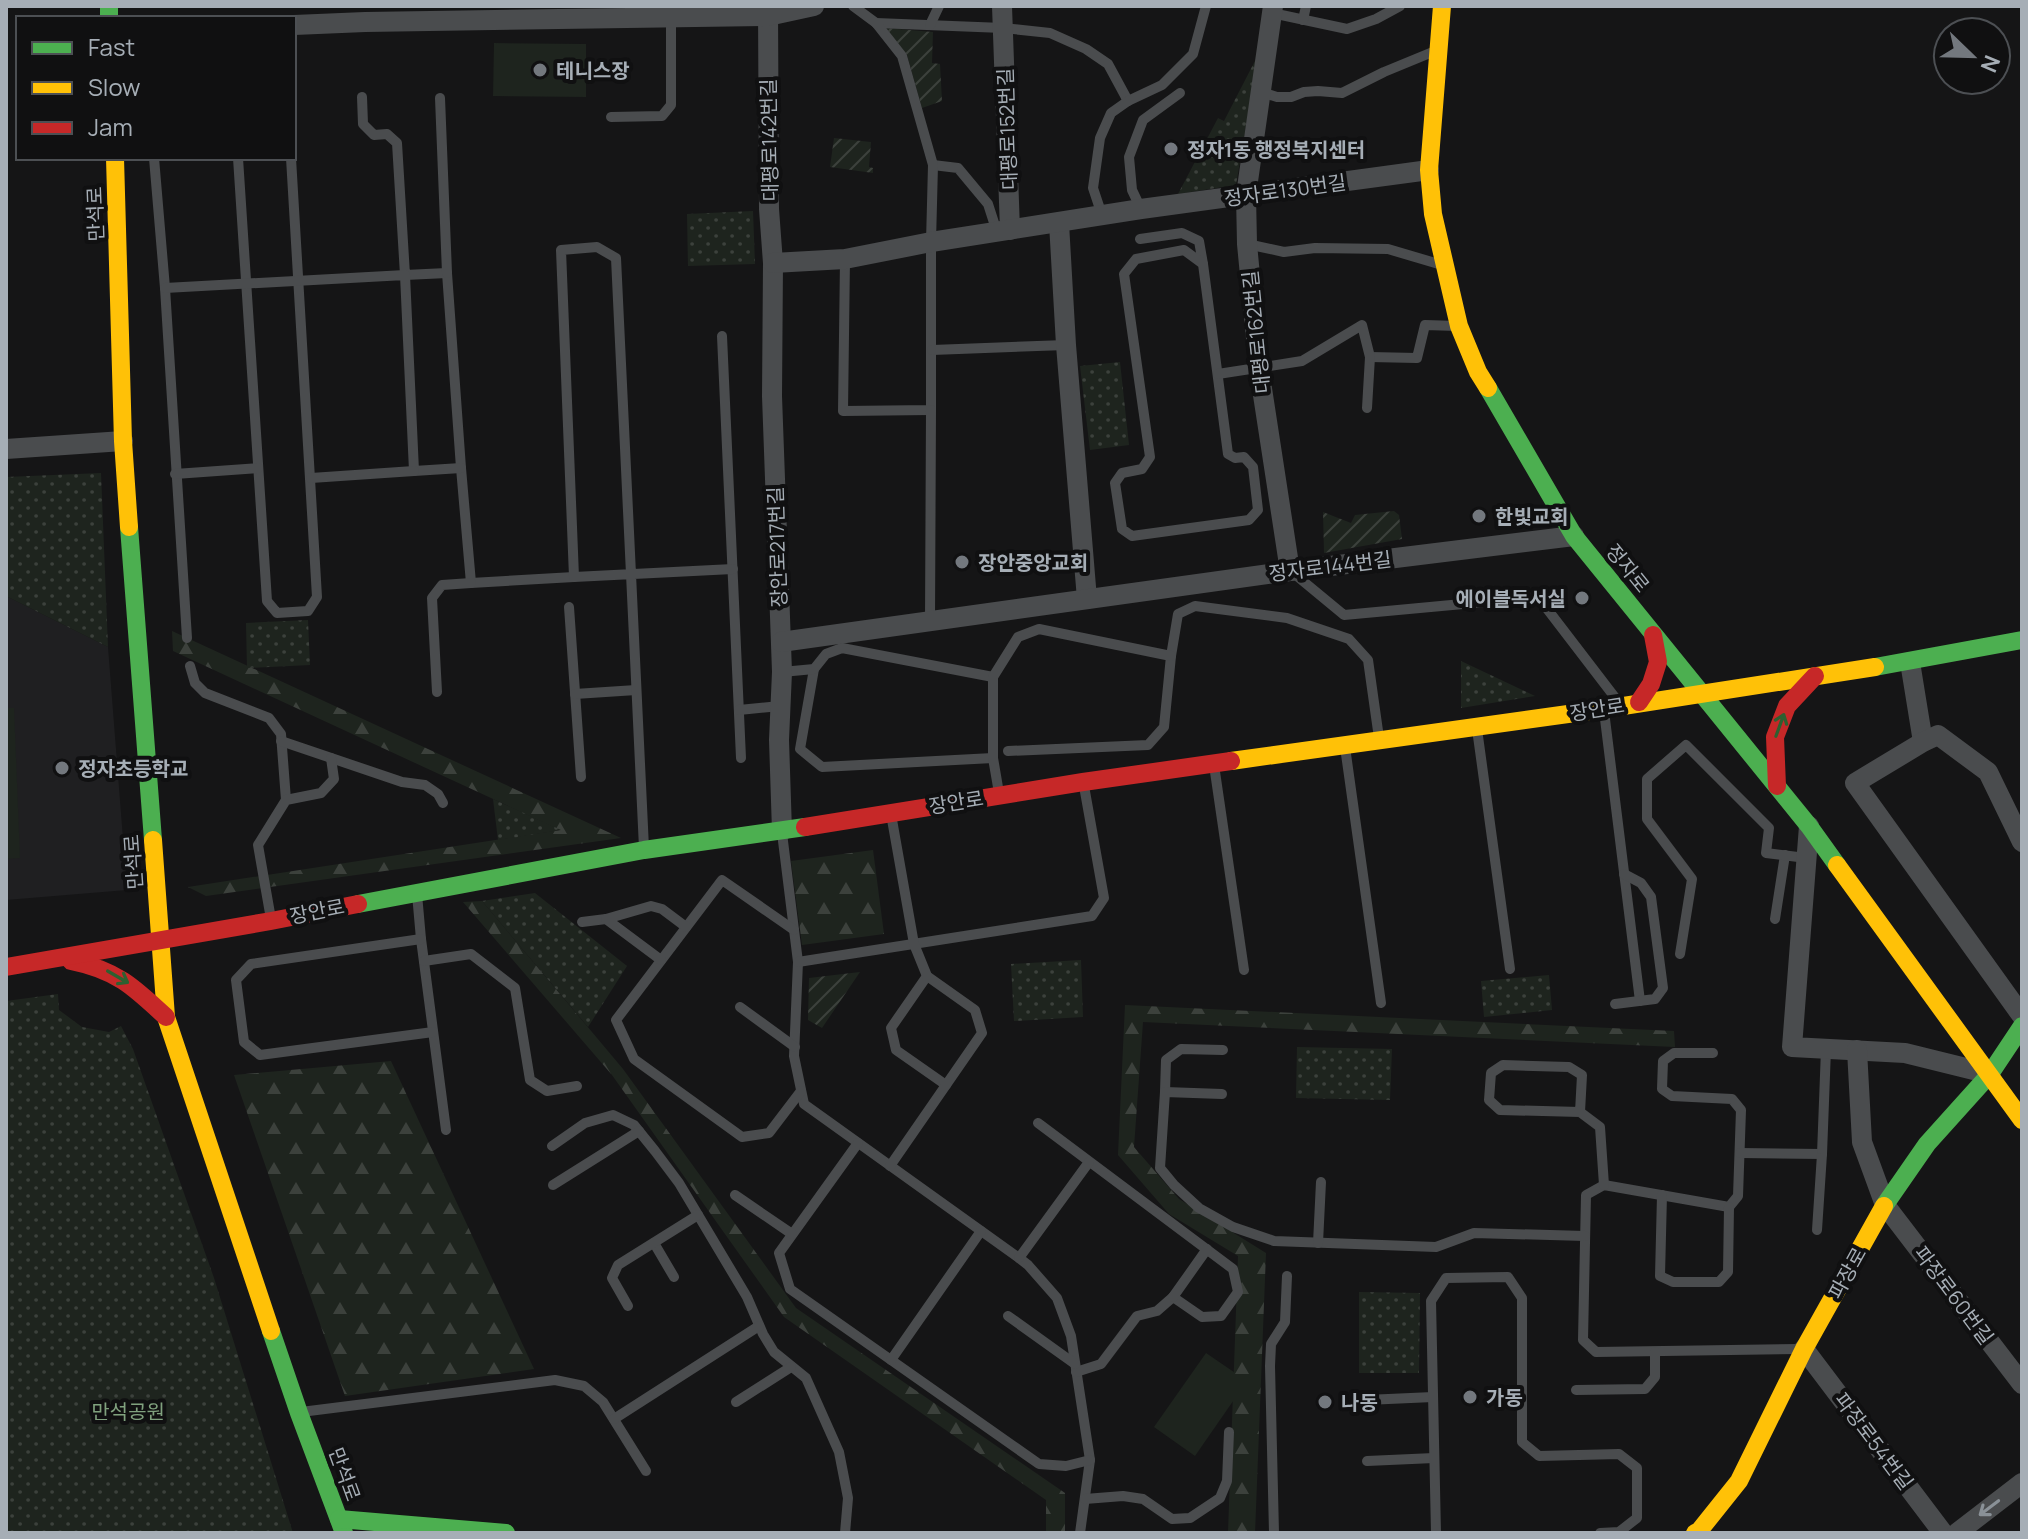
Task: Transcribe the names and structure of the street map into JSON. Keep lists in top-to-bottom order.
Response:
{
  "streets": {
    "main road": [
      "만석로",
      "정자로",
      "장안로",
      "파장로"
    ],
    "street": [
      "대평로152번길",
      "대평로142번길",
      "정자로130번길",
      "대평로162번길",
      "장안로217번길",
      "정자로144번길",
      "파장로60번길",
      "파장로54번길"
    ]
  },
  "crossings": [
    ["대평로152번길", "정자로130번길"],
    ["대평로142번길", "정자로130번길"],
    ["대평로142번길", "장안로217번길"],
    ["정자로130번길", "대평로162번길"],
    ["정자로130번길", "장안로217번길"],
    ["정자로130번길", "정자로"],
    ["만석로", "장안로"],
    ["대평로162번길", "정자로144번길"],
    ["장안로217번길", "정자로144번길"],
    ["장안로217번길", "장안로"],
    ["정자로144번길", "정자로"],
    ["정자로", "장안로"],
    ["정자로", "파장로"],
    ["파장로", "파장로60번길"],
    ["파장로", "파장로54번길"]
  ],
  "parks": ["만석공원"],
  "places": [
    "테니스장",
    "정자1동 행정복지센터",
    "한빛교회",
    "장안중앙교회",
    "에이블독서실",
    "정자초등학교",
    "가동",
    "나동"
  ],
  "legend": ["Fast", "Slow", "Jam"],
  "north": "bottom right"
}
